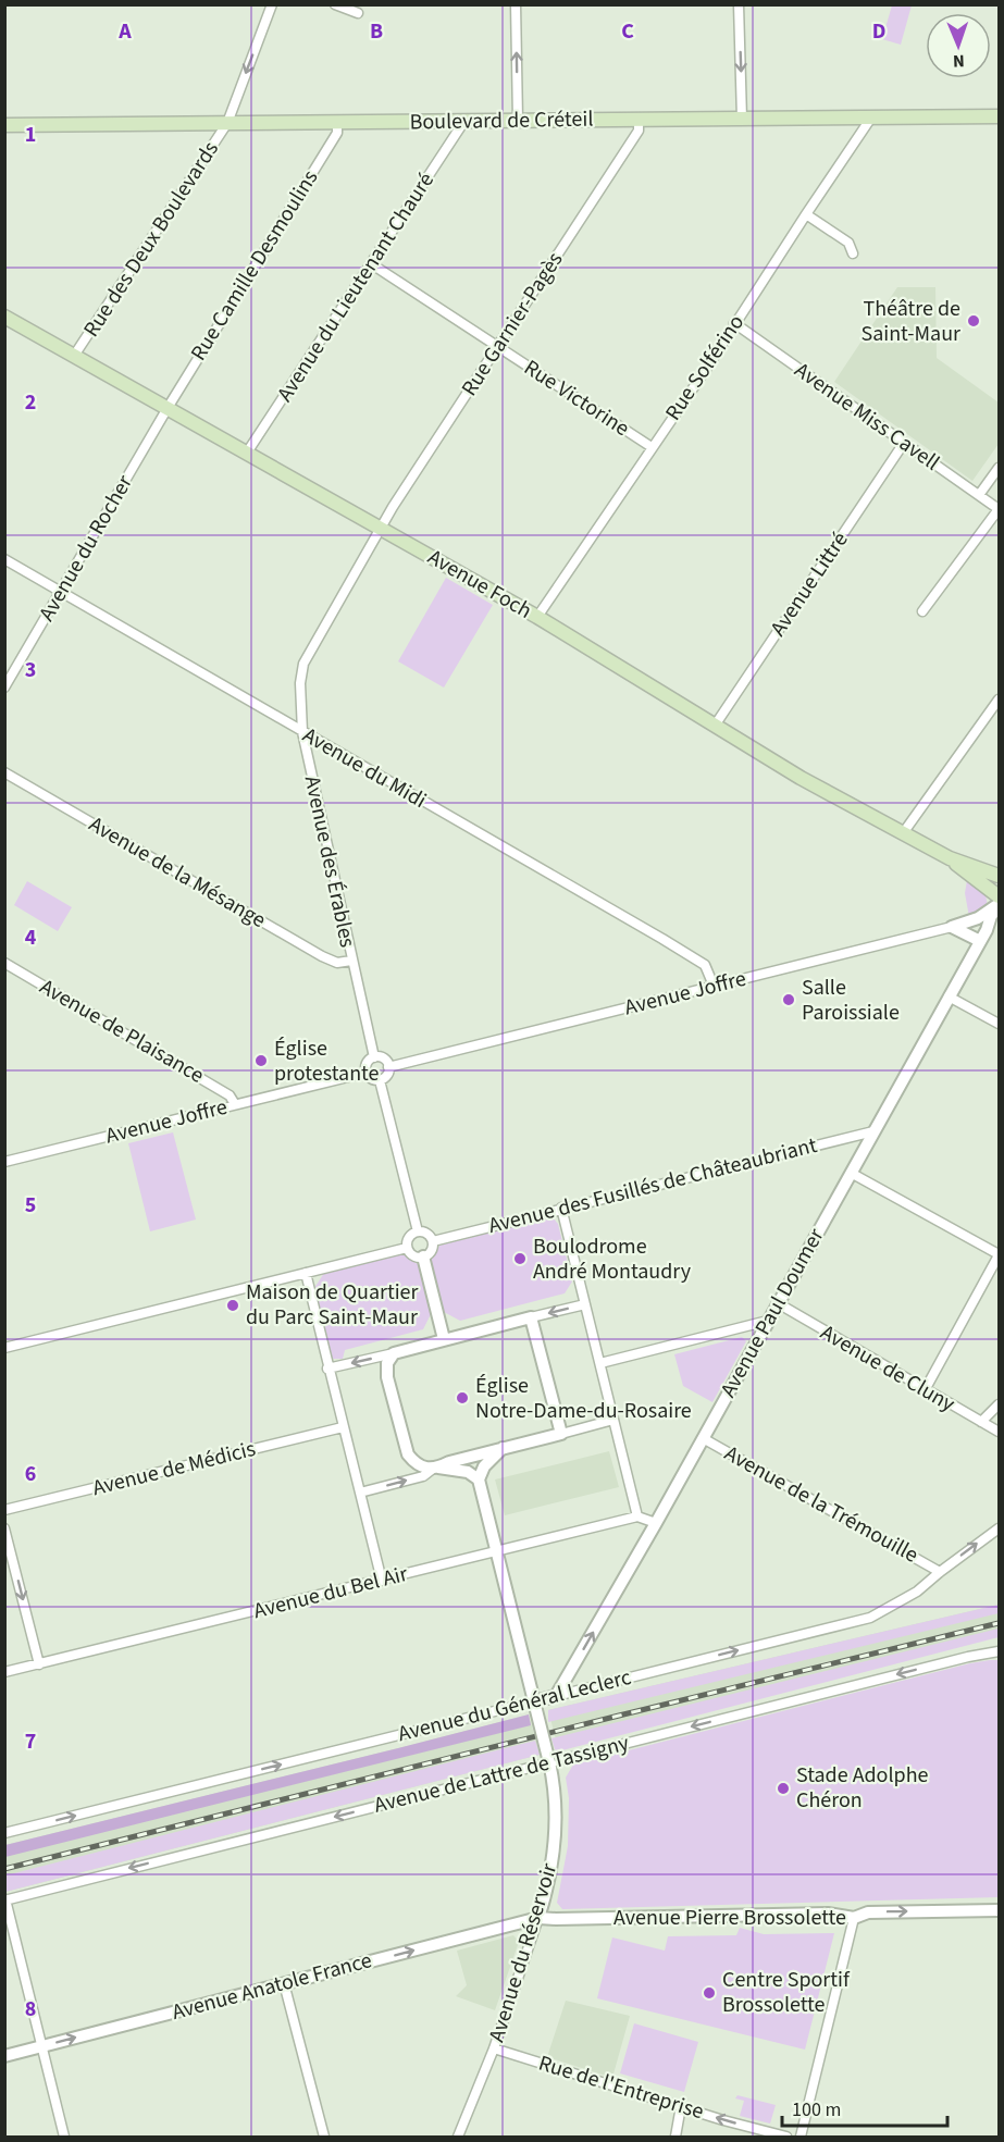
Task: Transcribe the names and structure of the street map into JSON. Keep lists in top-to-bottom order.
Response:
{
  "streets": {
    "main road": ["Boulevard de Créteil", "Avenue Foch"],
    "street": [
      "Rue des Deux Boulevards",
      "Rue Camille Desmoulins",
      "Avenue du Lieutenant Chauré",
      "Rue Garnier-Pagès",
      "Rue Solférino",
      "Rue Victorine",
      "Avenue Miss Cavell",
      "Avenue du Rocher",
      "Avenue Littré",
      "Avenue du Midi",
      "Avenue des Érables",
      "Avenue de la Mésange",
      "Avenue Joffre",
      "Avenue de Plaisance",
      "Avenue des Fusillés de Châteaubriant",
      "Avenue Paul Doumer",
      "Avenue de Cluny",
      "Avenue de Médicis",
      "Avenue de la Trémouille",
      "Avenue du Bel Air",
      "Avenue du Général Leclerc",
      "Avenue de Lattre de Tassigny",
      "Avenue Pierre Brossolette",
      "Avenue du Réservoir",
      "Avenue Anatole France",
      "Rue de l'Entreprise"
    ]
  },
  "crossings": [
    ["Boulevard de Créteil", "Rue des Deux Boulevards"],
    ["Boulevard de Créteil", "Rue Camille Desmoulins"],
    ["Boulevard de Créteil", "Avenue du Lieutenant Chauré"],
    ["Boulevard de Créteil", "Rue Garnier-Pagès"],
    ["Boulevard de Créteil", "Rue Solférino"],
    ["Rue des Deux Boulevards", "Avenue Foch"],
    ["Rue Camille Desmoulins", "Avenue du Rocher"],
    ["Rue Camille Desmoulins", "Avenue Foch"],
    ["Avenue du Lieutenant Chauré", "Rue Victorine"],
    ["Avenue du Lieutenant Chauré", "Avenue Foch"],
    ["Rue Garnier-Pagès", "Rue Victorine"],
    ["Rue Garnier-Pagès", "Avenue Foch"],
    ["Rue Garnier-Pagès", "Avenue des Érables"],
    ["Rue Solférino", "Rue Victorine"],
    ["Rue Solférino", "Avenue Miss Cavell"],
    ["Rue Solférino", "Avenue Foch"],
    ["Avenue Miss Cavell", "Avenue Littré"],
    ["Avenue du Rocher", "Avenue Foch"],
    ["Avenue du Rocher", "Avenue du Midi"],
    ["Avenue Foch", "Avenue Littré"],
    ["Avenue Foch", "Avenue des Érables"],
    ["Avenue du Midi", "Avenue des Érables"],
    ["Avenue du Midi", "Avenue Joffre"],
    ["Avenue des Érables", "Avenue de la Mésange"],
    ["Avenue des Érables", "Avenue Joffre"],
    ["Avenue Joffre", "Avenue de Plaisance"],
    ["Avenue des Fusillés de Châteaubriant", "Avenue Paul Doumer"],
    ["Avenue Paul Doumer", "Avenue de Cluny"],
    ["Avenue Paul Doumer", "Avenue de la Trémouille"],
    ["Avenue Paul Doumer", "Avenue du Général Leclerc"],
    ["Avenue de la Trémouille", "Avenue du Général Leclerc"],
    ["Avenue du Bel Air", "Avenue du Réservoir"],
    ["Avenue du Général Leclerc", "Avenue du Réservoir"],
    ["Avenue de Lattre de Tassigny", "Avenue du Réservoir"],
    ["Avenue Pierre Brossolette", "Avenue du Réservoir"],
    ["Avenue Pierre Brossolette", "Avenue Anatole France"],
    ["Avenue du Réservoir", "Avenue Anatole France"],
    ["Avenue du Réservoir", "Rue de l'Entreprise"]
  ],
  "one_way": [
    "Avenue du Général Leclerc",
    "Avenue de Lattre de Tassigny",
    "Avenue Anatole France",
    "Rue de l'Entreprise"
  ],
  "places": [
    "Théâtre de Saint-Maur",
    "Salle Paroissiale",
    "Église protestante",
    "Boulodrome André Montaudry",
    "Maison de Quartier du Parc Saint-Maur",
    "Église Notre-Dame-du-Rosaire",
    "Stade Adolphe Chéron",
    "Centre Sportif Brossolette"
  ],
  "scale_bar": "100 m",
  "north": "bottom",
  "grid": {
    "columns": [
      "A",
      "B",
      "C",
      "D"
    ],
    "rows": [
      "1",
      "2",
      "3",
      "4",
      "5",
      "6",
      "7",
      "8"
    ]
  }
}
